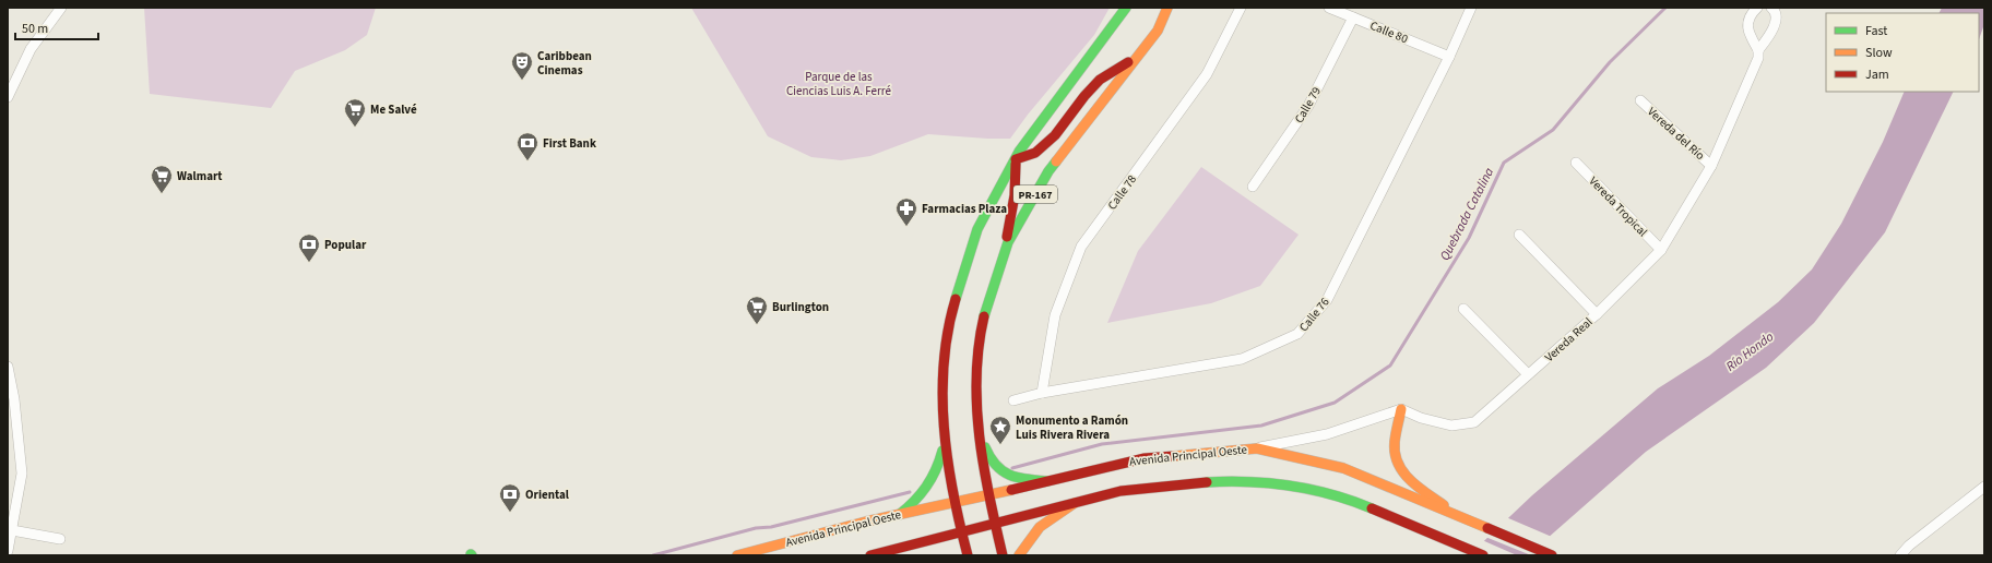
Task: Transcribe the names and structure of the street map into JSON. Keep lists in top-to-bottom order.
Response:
{
  "streets": {
    "main road": ["PR-167", "Avenida Principal Oeste"],
    "street": [
      "Calle 80",
      "Calle 79",
      "Vereda del Río",
      "Calle 78",
      "Vereda Tropical",
      "Calle 76",
      "Vereda Real"
    ]
  },
  "crossings": [
    ["Calle 80", "Calle 79"],
    ["Calle 80", "Calle 76"],
    ["Vereda del Río", "Vereda Real"],
    ["Calle 78", "Calle 76"],
    ["PR-167", "Avenida Principal Oeste"],
    ["Vereda Tropical", "Vereda Real"]
  ],
  "water": ["Quebrada Catalina", "Río Hondo"],
  "parks": ["Parque de las Ciencias Luis A. Ferré"],
  "places": {
    "theatre": ["Caribbean Cinemas"],
    "supermarket": ["Me Salvé", "Walmart", "Burlington"],
    "bank": ["First Bank", "Popular", "Oriental"],
    "pharmacy": ["Farmacias Plaza"],
    "place": ["Monumento a Ramón Luis Rivera Rivera"]
  },
  "legend": ["Fast", "Slow", "Jam"],
  "scale_bar": "50 m"
}
